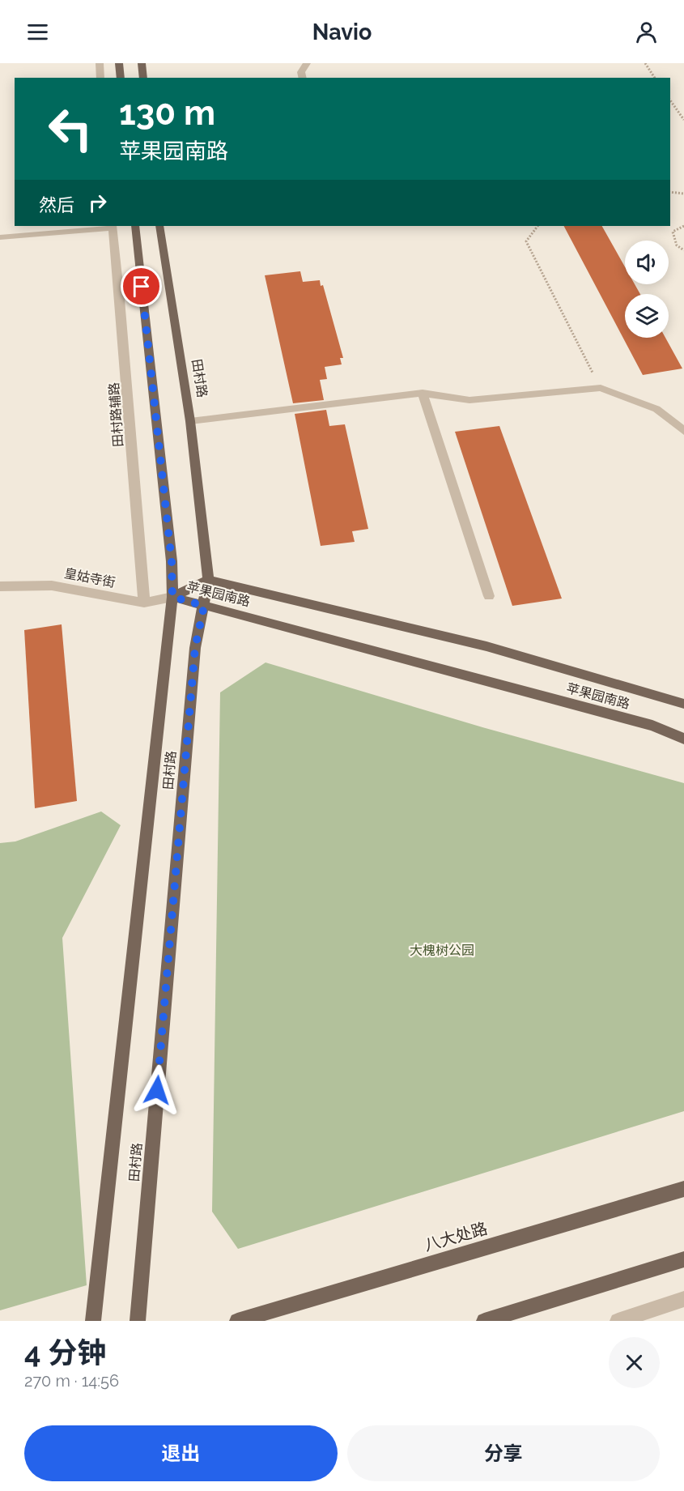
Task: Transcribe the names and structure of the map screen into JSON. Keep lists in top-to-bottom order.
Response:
{
  "streets": {
    "main road": ["田村路", "苹果园南路", "八大处路"],
    "street": ["田村路辅路", "皇姑寺街"]
  },
  "crossings": [
    ["田村路", "苹果园南路"],
    ["田村路辅路", "皇姑寺街"],
    ["皇姑寺街", "苹果园南路"]
  ],
  "parks": ["大槐树公园"],
  "page": {
    "header": "Navio",
    "turn": ["130 m", "苹果园南路"],
    "then": "然后",
    "heading": ["4 分钟", "270 m · 14:56"],
    "buttons": ["退出", "分享"]
  }
}
